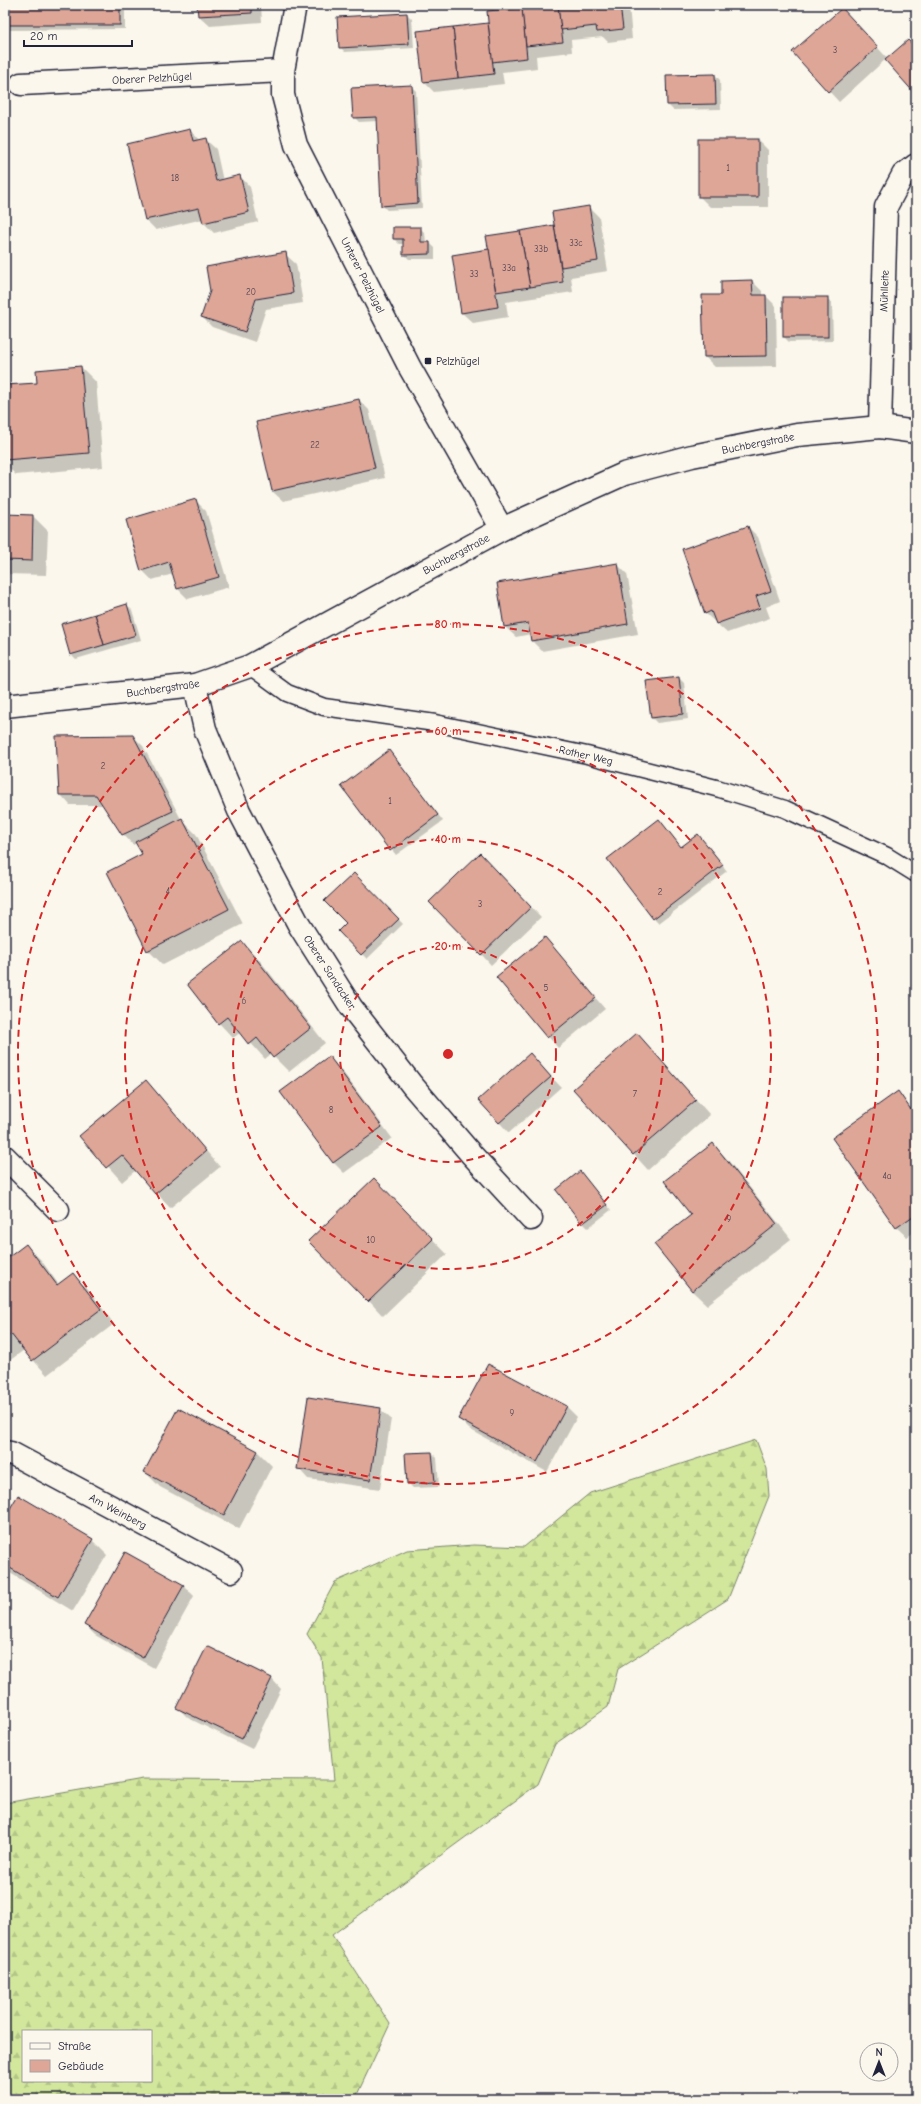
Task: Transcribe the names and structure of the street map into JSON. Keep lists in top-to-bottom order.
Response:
{
  "streets": {
    "street": [
      "Oberer Pelzhügel",
      "Unterer Pelzhügel",
      "Mühlleite",
      "Buchbergstraße",
      "Oberer Sandacker",
      "Am Weinberg"
    ],
    "lane": ["Rother Weg"]
  },
  "crossings": [
    ["Oberer Pelzhügel", "Unterer Pelzhügel"],
    ["Unterer Pelzhügel", "Buchbergstraße"],
    ["Mühlleite", "Buchbergstraße"],
    ["Buchbergstraße", "Rother Weg"],
    ["Buchbergstraße", "Oberer Sandacker"]
  ],
  "places": {
    "transit": ["Pelzhügel"]
  },
  "house_numbers": [
    "3",
    "1",
    "18",
    "33c",
    "33b",
    "33a",
    "33",
    "20",
    "22",
    "2",
    "1",
    "4",
    "2",
    "3",
    "5",
    "6",
    "7",
    "8",
    "4a",
    "9",
    "10",
    "9"
  ],
  "legend": ["Straße", "Gebäude"],
  "scale_bar": "20 m",
  "north": "top",
  "rings": [
    "80 m",
    "60 m",
    "40 m",
    "20 m"
  ]
}
